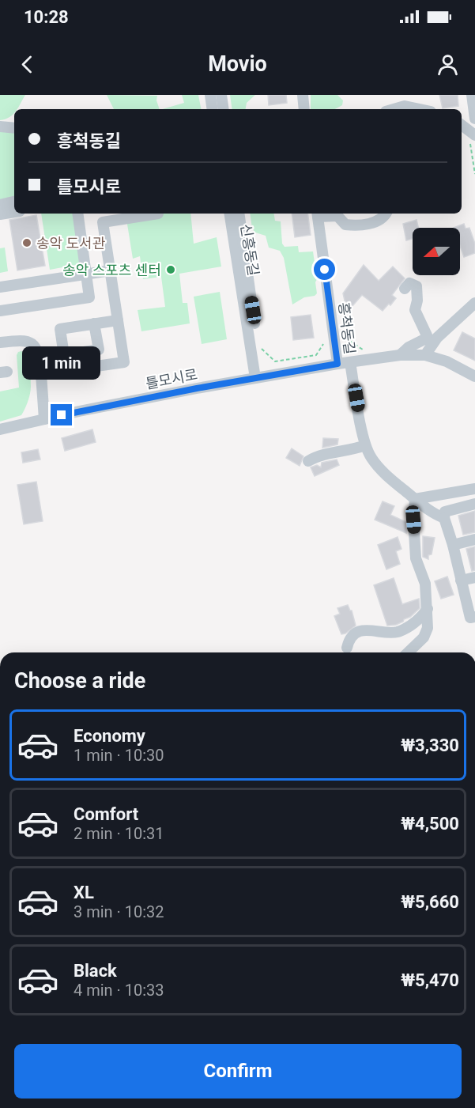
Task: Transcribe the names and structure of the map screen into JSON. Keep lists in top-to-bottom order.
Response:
{
  "streets": {
    "street": ["신흥동길", "흥척동길", "틀모시로"]
  },
  "crossings": [
    ["신흥동길", "틀모시로"],
    ["흥척동길", "틀모시로"]
  ],
  "places": ["송악 도서관", "송악 스포츠 센터"],
  "north": "left",
  "page": {
    "status": "10:28",
    "header": "Movio",
    "banner": ["흥척동길", "틀모시로"],
    "bubble": "1 min",
    "heading": "Choose a ride",
    "list": [
      {
        "name": "Economy",
        "note": "1 min · 10:30",
        "value": "₩3,330"
      },
      {
        "name": "Comfort",
        "note": "2 min · 10:31",
        "value": "₩4,500"
      },
      {
        "name": "XL",
        "note": "3 min · 10:32",
        "value": "₩5,660"
      },
      {
        "name": "Black",
        "note": "4 min · 10:33",
        "value": "₩5,470"
      }
    ],
    "buttons": "Confirm"
  }
}
